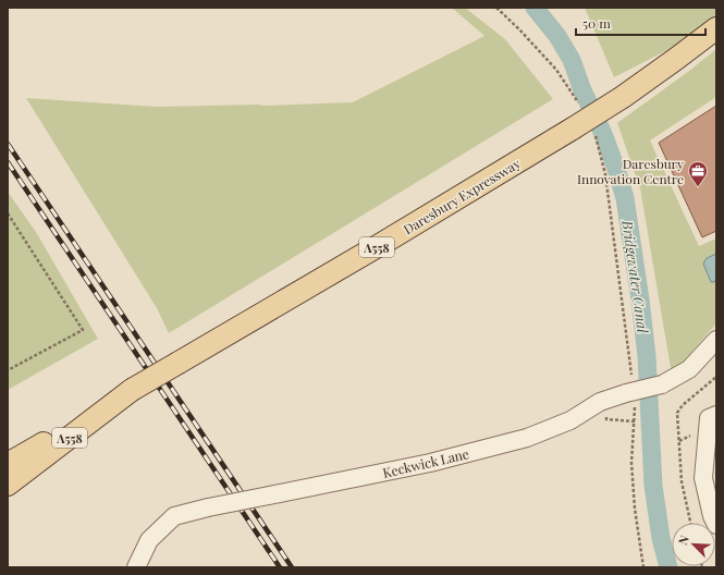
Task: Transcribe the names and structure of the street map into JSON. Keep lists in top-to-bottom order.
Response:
{
  "streets": {
    "main road": ["Daresbury Expressway", "A558"],
    "street": ["Keckwick Lane"]
  },
  "water": ["Bridgewater Canal"],
  "places": {
    "office": ["Daresbury Innovation Centre"]
  },
  "scale_bar": "50 m",
  "north": "top left"
}
